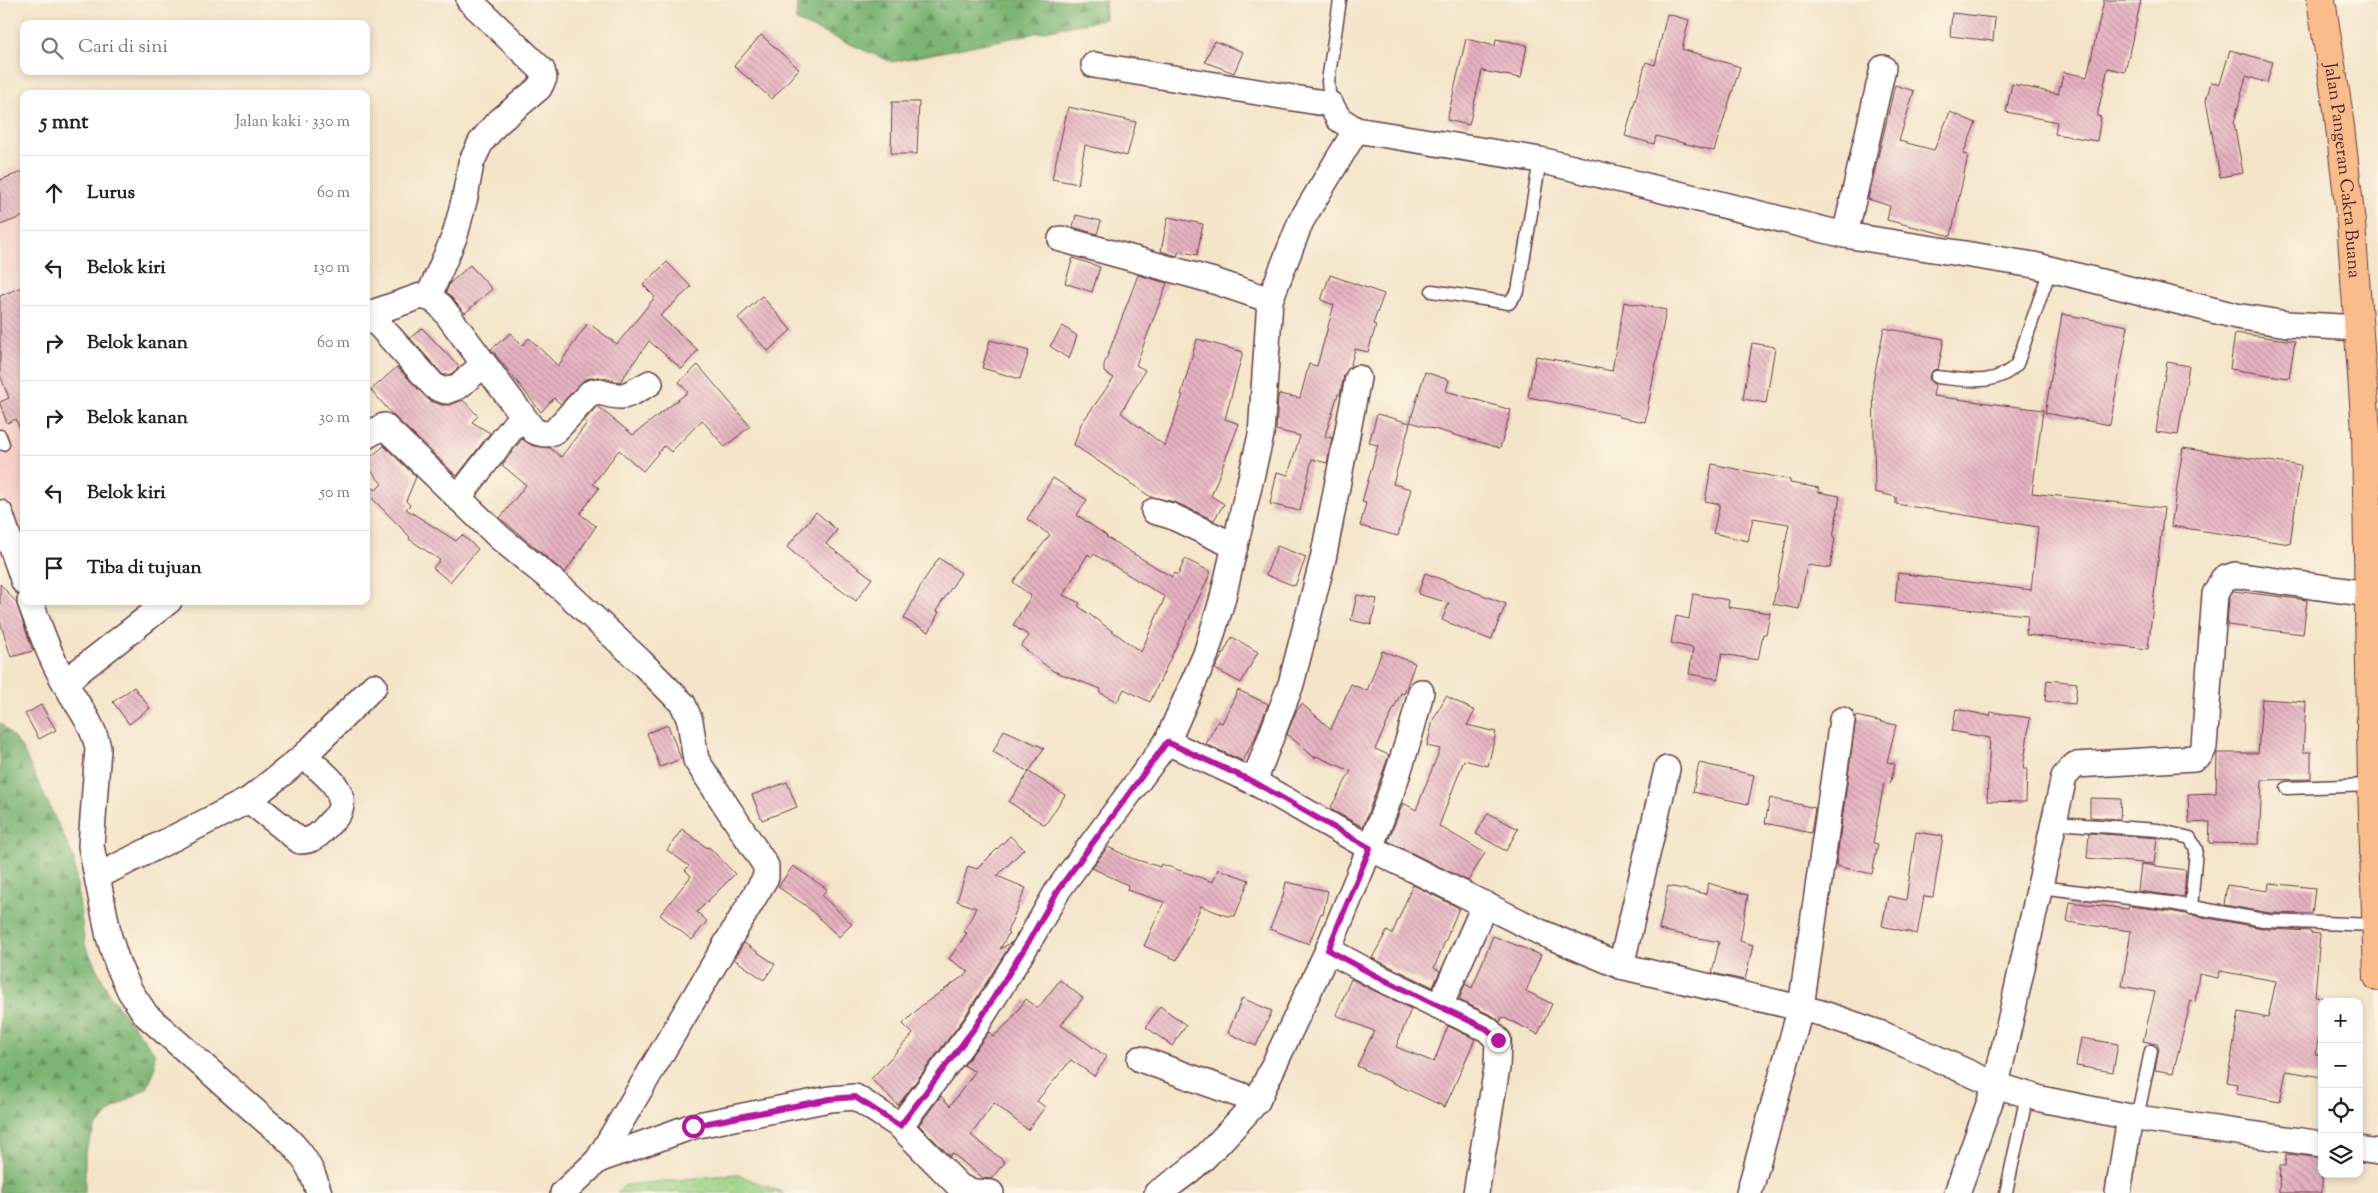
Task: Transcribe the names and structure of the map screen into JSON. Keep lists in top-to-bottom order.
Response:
{
  "streets": {
    "main road": ["Jalan Pangeran Cakra Buana"]
  },
  "page": {
    "search": "Cari di sini",
    "heading": ["5 mnt", "Jalan kaki · 330 m"],
    "list": [
      ["Lurus", "60 m"],
      ["Belok kiri", "130 m"],
      ["Belok kanan", "60 m"],
      ["Belok kanan", "30 m"],
      ["Belok kiri", "50 m"],
      "Tiba di tujuan"
    ],
    "map_buttons": ["+", "−"]
  }
}
